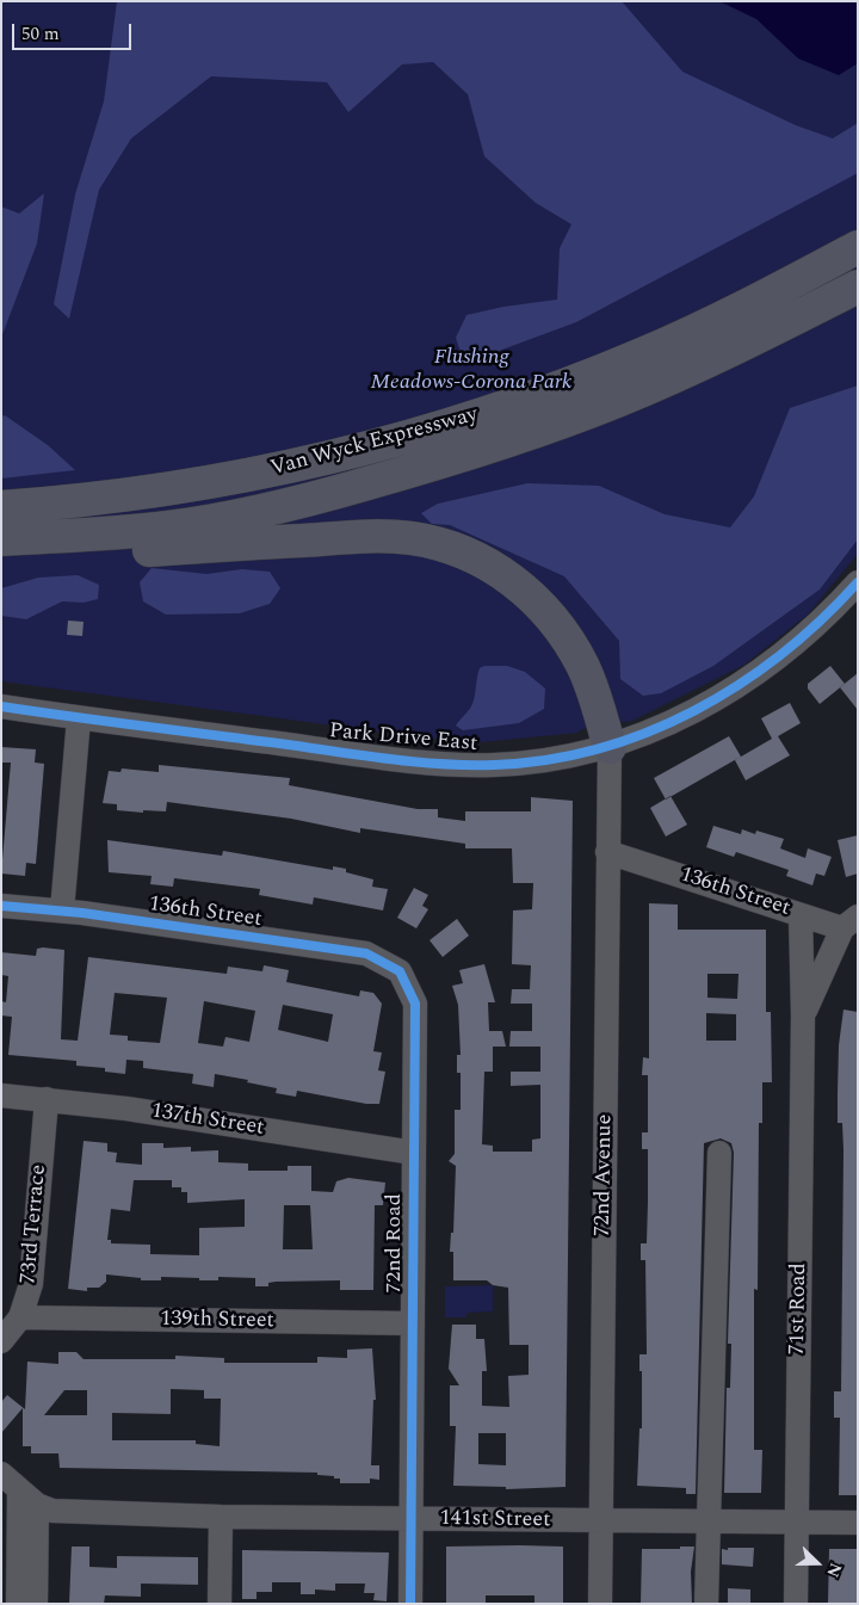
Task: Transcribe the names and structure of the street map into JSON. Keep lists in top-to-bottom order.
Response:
{
  "streets": {
    "highway": ["Van Wyck Expressway"],
    "street": [
      "Park Drive East",
      "136th Street",
      "137th Street",
      "72nd Avenue",
      "73rd Terrace",
      "72nd Road",
      "71st Road",
      "139th Street",
      "141st Street"
    ]
  },
  "crossings": [
    ["Park Drive East", "72nd Avenue"],
    ["136th Street", "72nd Avenue"],
    ["136th Street", "72nd Road"],
    ["136th Street", "71st Road"],
    ["137th Street", "73rd Terrace"],
    ["137th Street", "72nd Road"],
    ["72nd Avenue", "141st Street"],
    ["73rd Terrace", "139th Street"],
    ["72nd Road", "139th Street"],
    ["72nd Road", "141st Street"],
    ["71st Road", "141st Street"]
  ],
  "parks": ["Flushing Meadows-Corona Park"],
  "scale_bar": "50 m",
  "north": "right"
}
